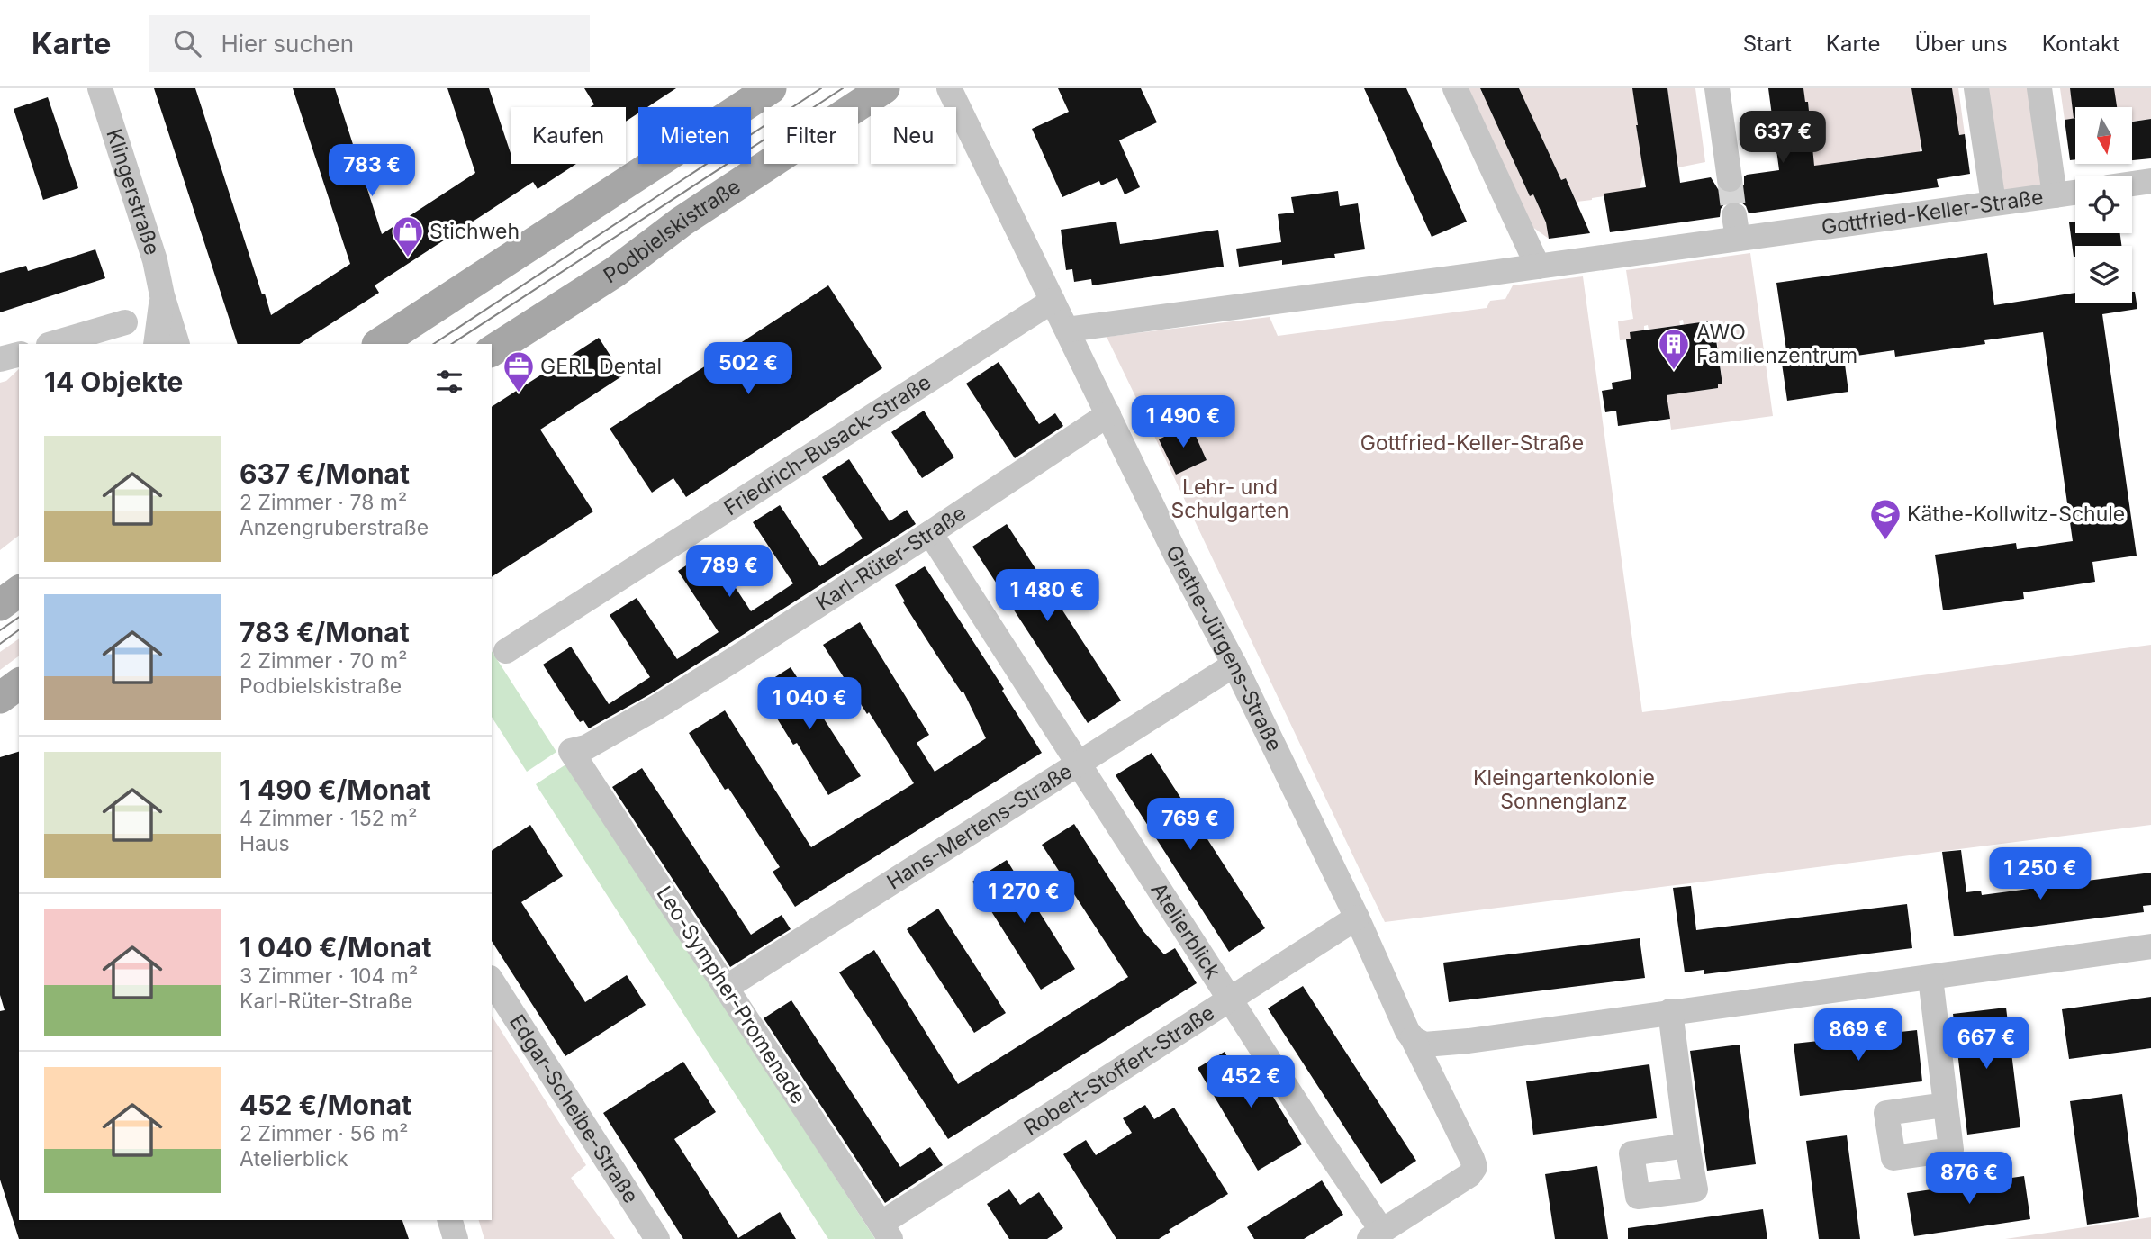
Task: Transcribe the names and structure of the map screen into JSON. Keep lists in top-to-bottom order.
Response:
{
  "streets": {
    "main road": ["Podbielskistraße"],
    "street": [
      "Klingerstraße",
      "Gottfried-Keller-Straße",
      "Friedrich-Busack-Straße",
      "Karl-Rüter-Straße",
      "Grethe-Jürgens-Straße",
      "Hans-Mertens-Straße",
      "Atelierblick",
      "Leo-Sympher-Promenade",
      "Robert-Stoffert-Straße",
      "Edgar-Scheibe-Straße"
    ]
  },
  "crossings": [
    ["Gottfried-Keller-Straße", "Grethe-Jürgens-Straße"],
    ["Friedrich-Busack-Straße", "Grethe-Jürgens-Straße"],
    ["Karl-Rüter-Straße", "Grethe-Jürgens-Straße"],
    ["Karl-Rüter-Straße", "Atelierblick"],
    ["Karl-Rüter-Straße", "Leo-Sympher-Promenade"],
    ["Grethe-Jürgens-Straße", "Hans-Mertens-Straße"],
    ["Grethe-Jürgens-Straße", "Atelierblick"],
    ["Grethe-Jürgens-Straße", "Robert-Stoffert-Straße"],
    ["Hans-Mertens-Straße", "Atelierblick"],
    ["Hans-Mertens-Straße", "Leo-Sympher-Promenade"],
    ["Atelierblick", "Robert-Stoffert-Straße"],
    ["Leo-Sympher-Promenade", "Robert-Stoffert-Straße"]
  ],
  "parks": ["Gottfried-Keller-Straße", "Lehr- und Schulgarten", "Kleingartenkolonie Sonnenglanz"],
  "places": {
    "shop": ["Stichweh"],
    "building": ["AWO Familienzentrum"],
    "office": ["GERL Dental"],
    "school or university": ["Käthe-Kollwitz-Schule"]
  },
  "north": "bottom",
  "page": {
    "header": "Karte",
    "search": "Hier suchen",
    "nav": [
      "Start",
      "Karte",
      "Über uns",
      "Kontakt"
    ],
    "chip": [
      "Kaufen",
      "Mieten",
      "Filter",
      "Neu"
    ],
    "price": [
      "637 €",
      "783 €",
      "502 €",
      "1 490 €",
      "789 €",
      "1 480 €",
      "1 040 €",
      "769 €",
      "1 250 €",
      "1 270 €",
      "869 €",
      "667 €",
      "452 €",
      "876 €"
    ],
    "heading": "14 Objekte",
    "list": [
      {
        "name": "637 €/Monat",
        "note": "2 Zimmer · 78 m² · Anzengruberstraße"
      },
      {
        "name": "783 €/Monat",
        "note": "2 Zimmer · 70 m² · Podbielskistraße"
      },
      {
        "name": "1 490 €/Monat",
        "note": "4 Zimmer · 152 m² · Haus"
      },
      {
        "name": "1 040 €/Monat",
        "note": "3 Zimmer · 104 m² · Karl-Rüter-Straße"
      },
      {
        "name": "452 €/Monat",
        "note": "2 Zimmer · 56 m² · Atelierblick"
      }
    ]
  }
}
